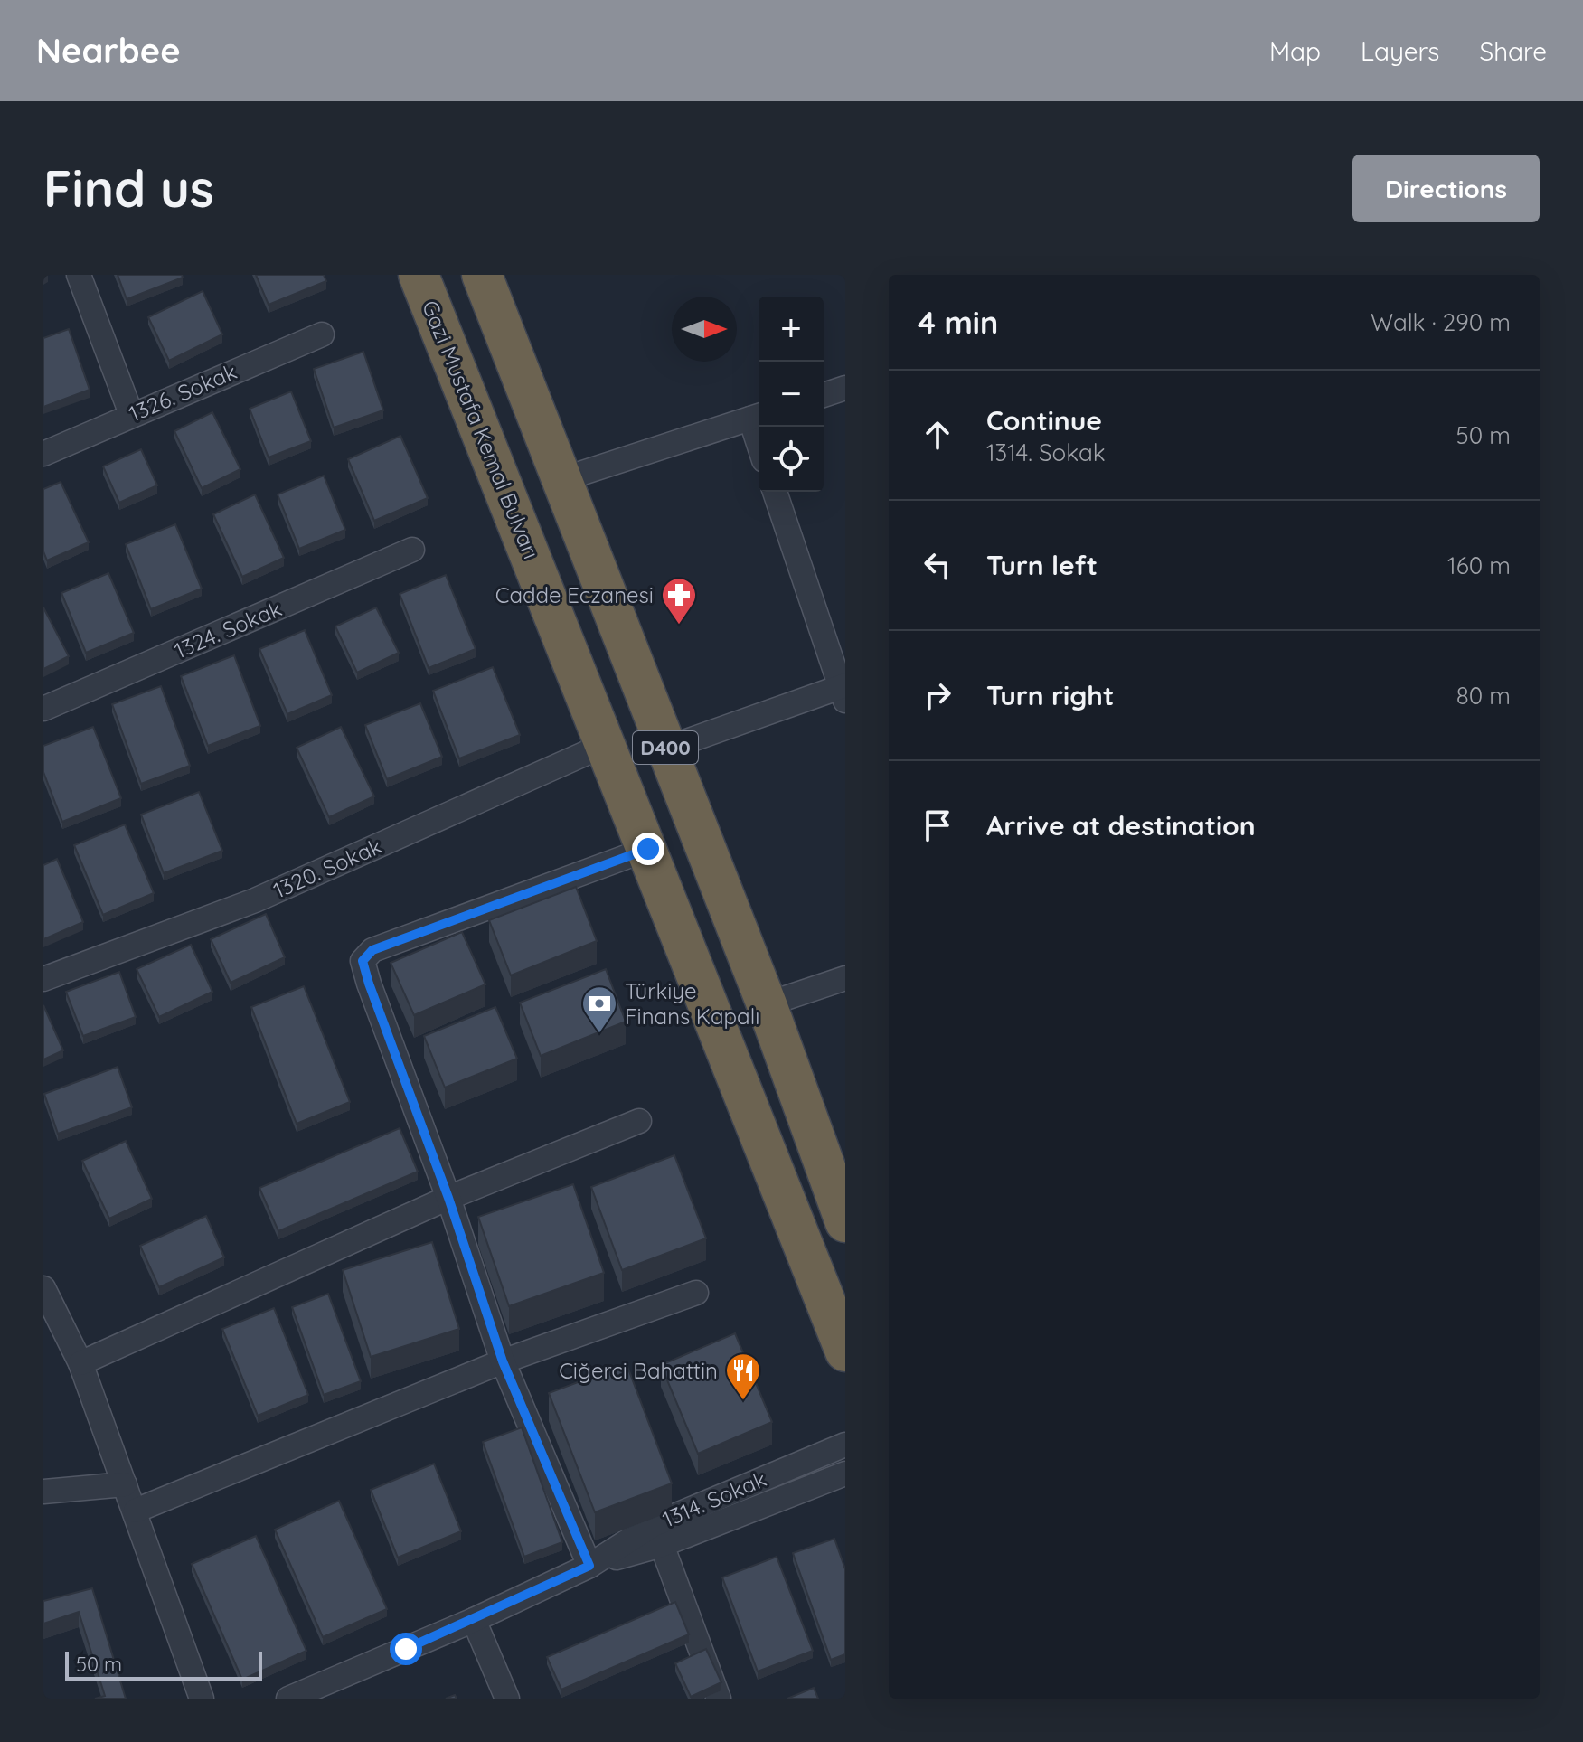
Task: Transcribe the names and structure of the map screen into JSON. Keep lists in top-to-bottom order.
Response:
{
  "streets": {
    "highway": ["Gazi Mustafa Kemal Bulvarı", "D400"],
    "street": [
      "1326. Sokak",
      "1324. Sokak",
      "1320. Sokak",
      "1314. Sokak"
    ]
  },
  "crossings": [
    ["Gazi Mustafa Kemal Bulvarı", "1320. Sokak"]
  ],
  "places": {
    "pharmacy": ["Cadde Eczanesi"],
    "bank": ["Türkiye Finans Kapalı"],
    "restaurant": ["Ciğerci Bahattin"]
  },
  "scale_bar": "50 m",
  "north": "right",
  "page": {
    "header": "Nearbee",
    "nav": ["Map", "Layers", "Share"],
    "buttons": "Directions",
    "title": "Find us",
    "heading": ["4 min", "Walk · 290 m"],
    "map_buttons": ["+", "−"],
    "list": [
      ["Continue", "1314. Sokak", "50 m"],
      ["Turn left", "160 m"],
      ["Turn right", "80 m"],
      "Arrive at destination"
    ],
    "scale": "50 m"
  }
}
